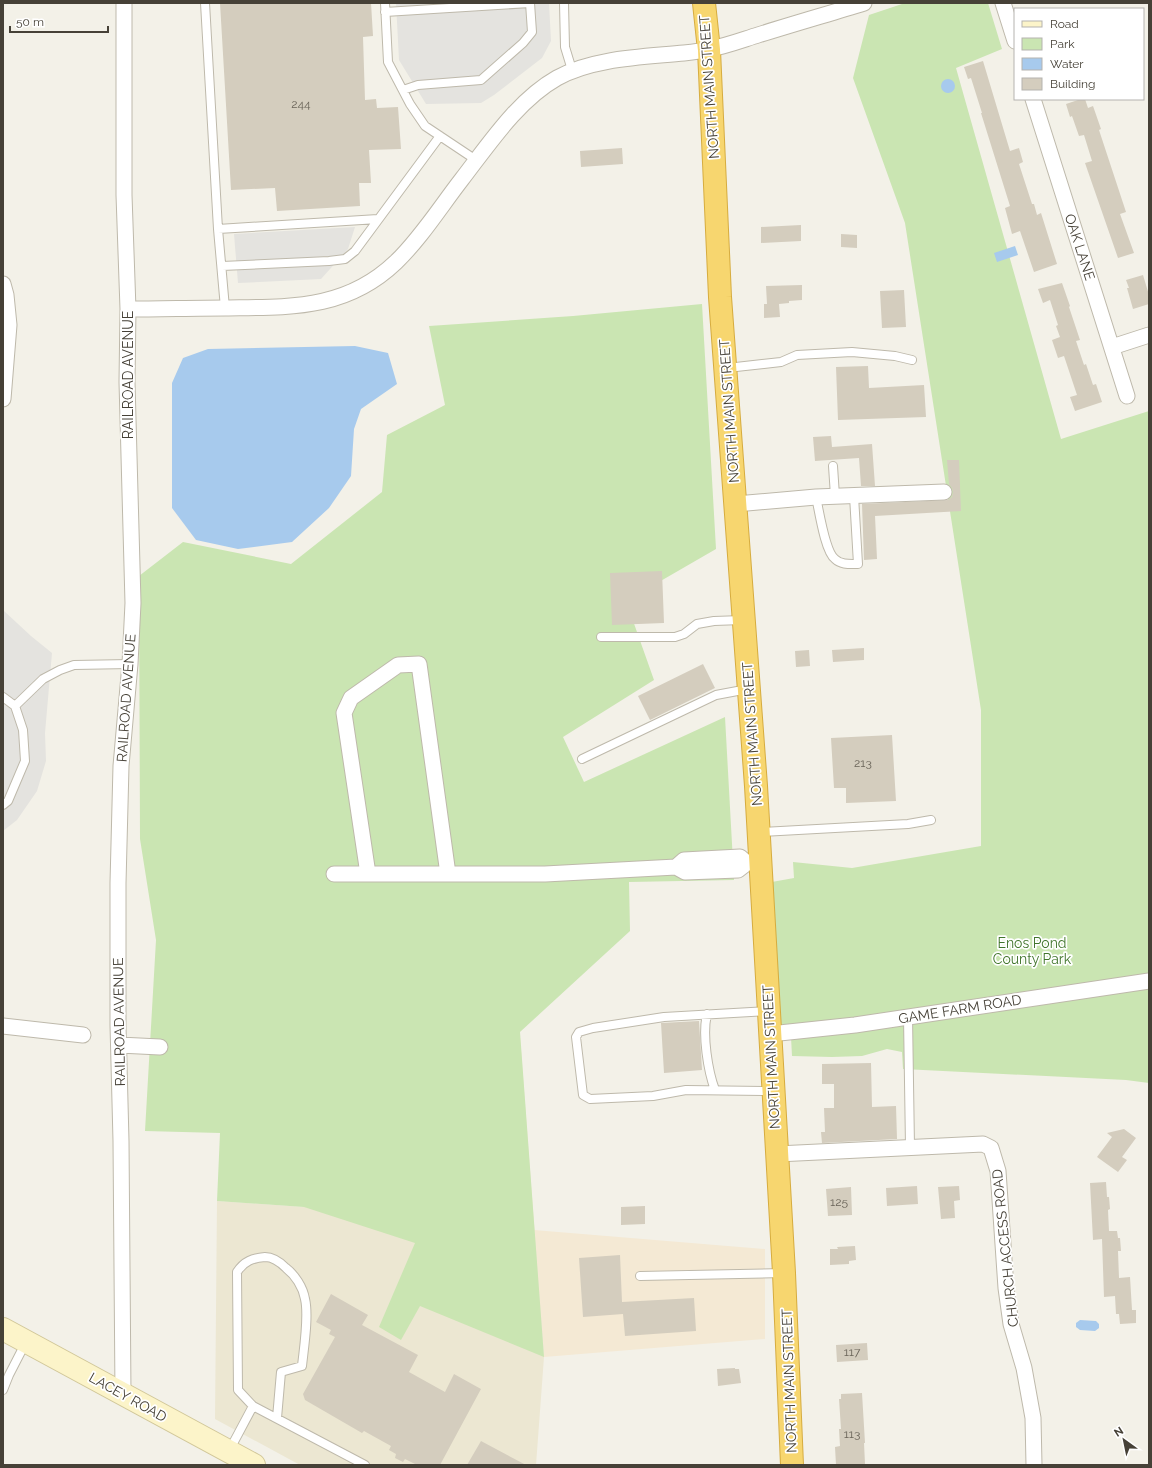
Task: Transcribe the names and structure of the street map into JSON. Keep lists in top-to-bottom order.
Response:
{
  "streets": {
    "highway": ["NORTH MAIN STREET"],
    "main road": ["LACEY ROAD"],
    "street": [
      "OAK LANE",
      "RAILROAD AVENUE",
      "GAME FARM ROAD",
      "CHURCH ACCESS ROAD"
    ]
  },
  "crossings": [
    ["NORTH MAIN STREET", "GAME FARM ROAD"],
    ["NORTH MAIN STREET", "CHURCH ACCESS ROAD"],
    ["RAILROAD AVENUE", "LACEY ROAD"]
  ],
  "parks": ["Enos Pond County Park"],
  "house_numbers": [
    "244",
    "213",
    "125",
    "117",
    "113"
  ],
  "legend": [
    "Road",
    "Park",
    "Water",
    "Building"
  ],
  "scale_bar": "50 m",
  "north": "top left"
}
